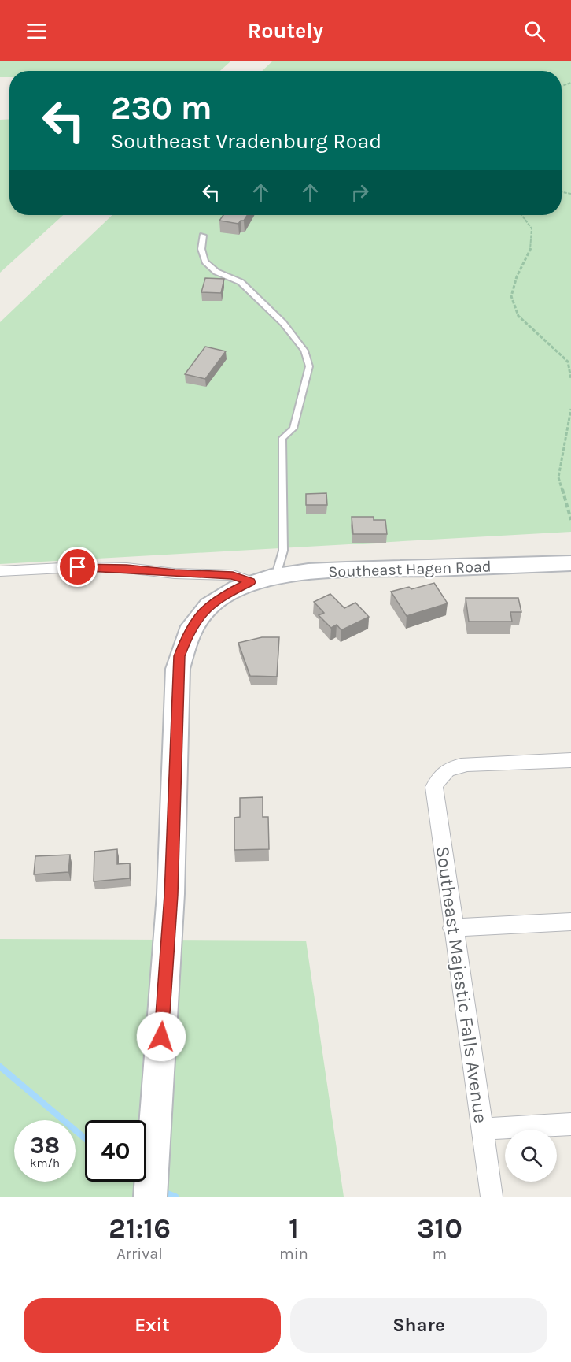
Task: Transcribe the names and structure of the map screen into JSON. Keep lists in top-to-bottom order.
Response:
{
  "streets": {
    "street": ["Southeast Hagen Road", "Southeast Majestic Falls Avenue"]
  },
  "page": {
    "header": "Routely",
    "turn": ["230 m", "Southeast Vradenburg Road"],
    "speed": "38 km/h",
    "limit": "40",
    "eta": [
      "21:16",
      "Arrival",
      "1",
      "min",
      "310",
      "m"
    ],
    "buttons": ["Exit", "Share"]
  }
}
